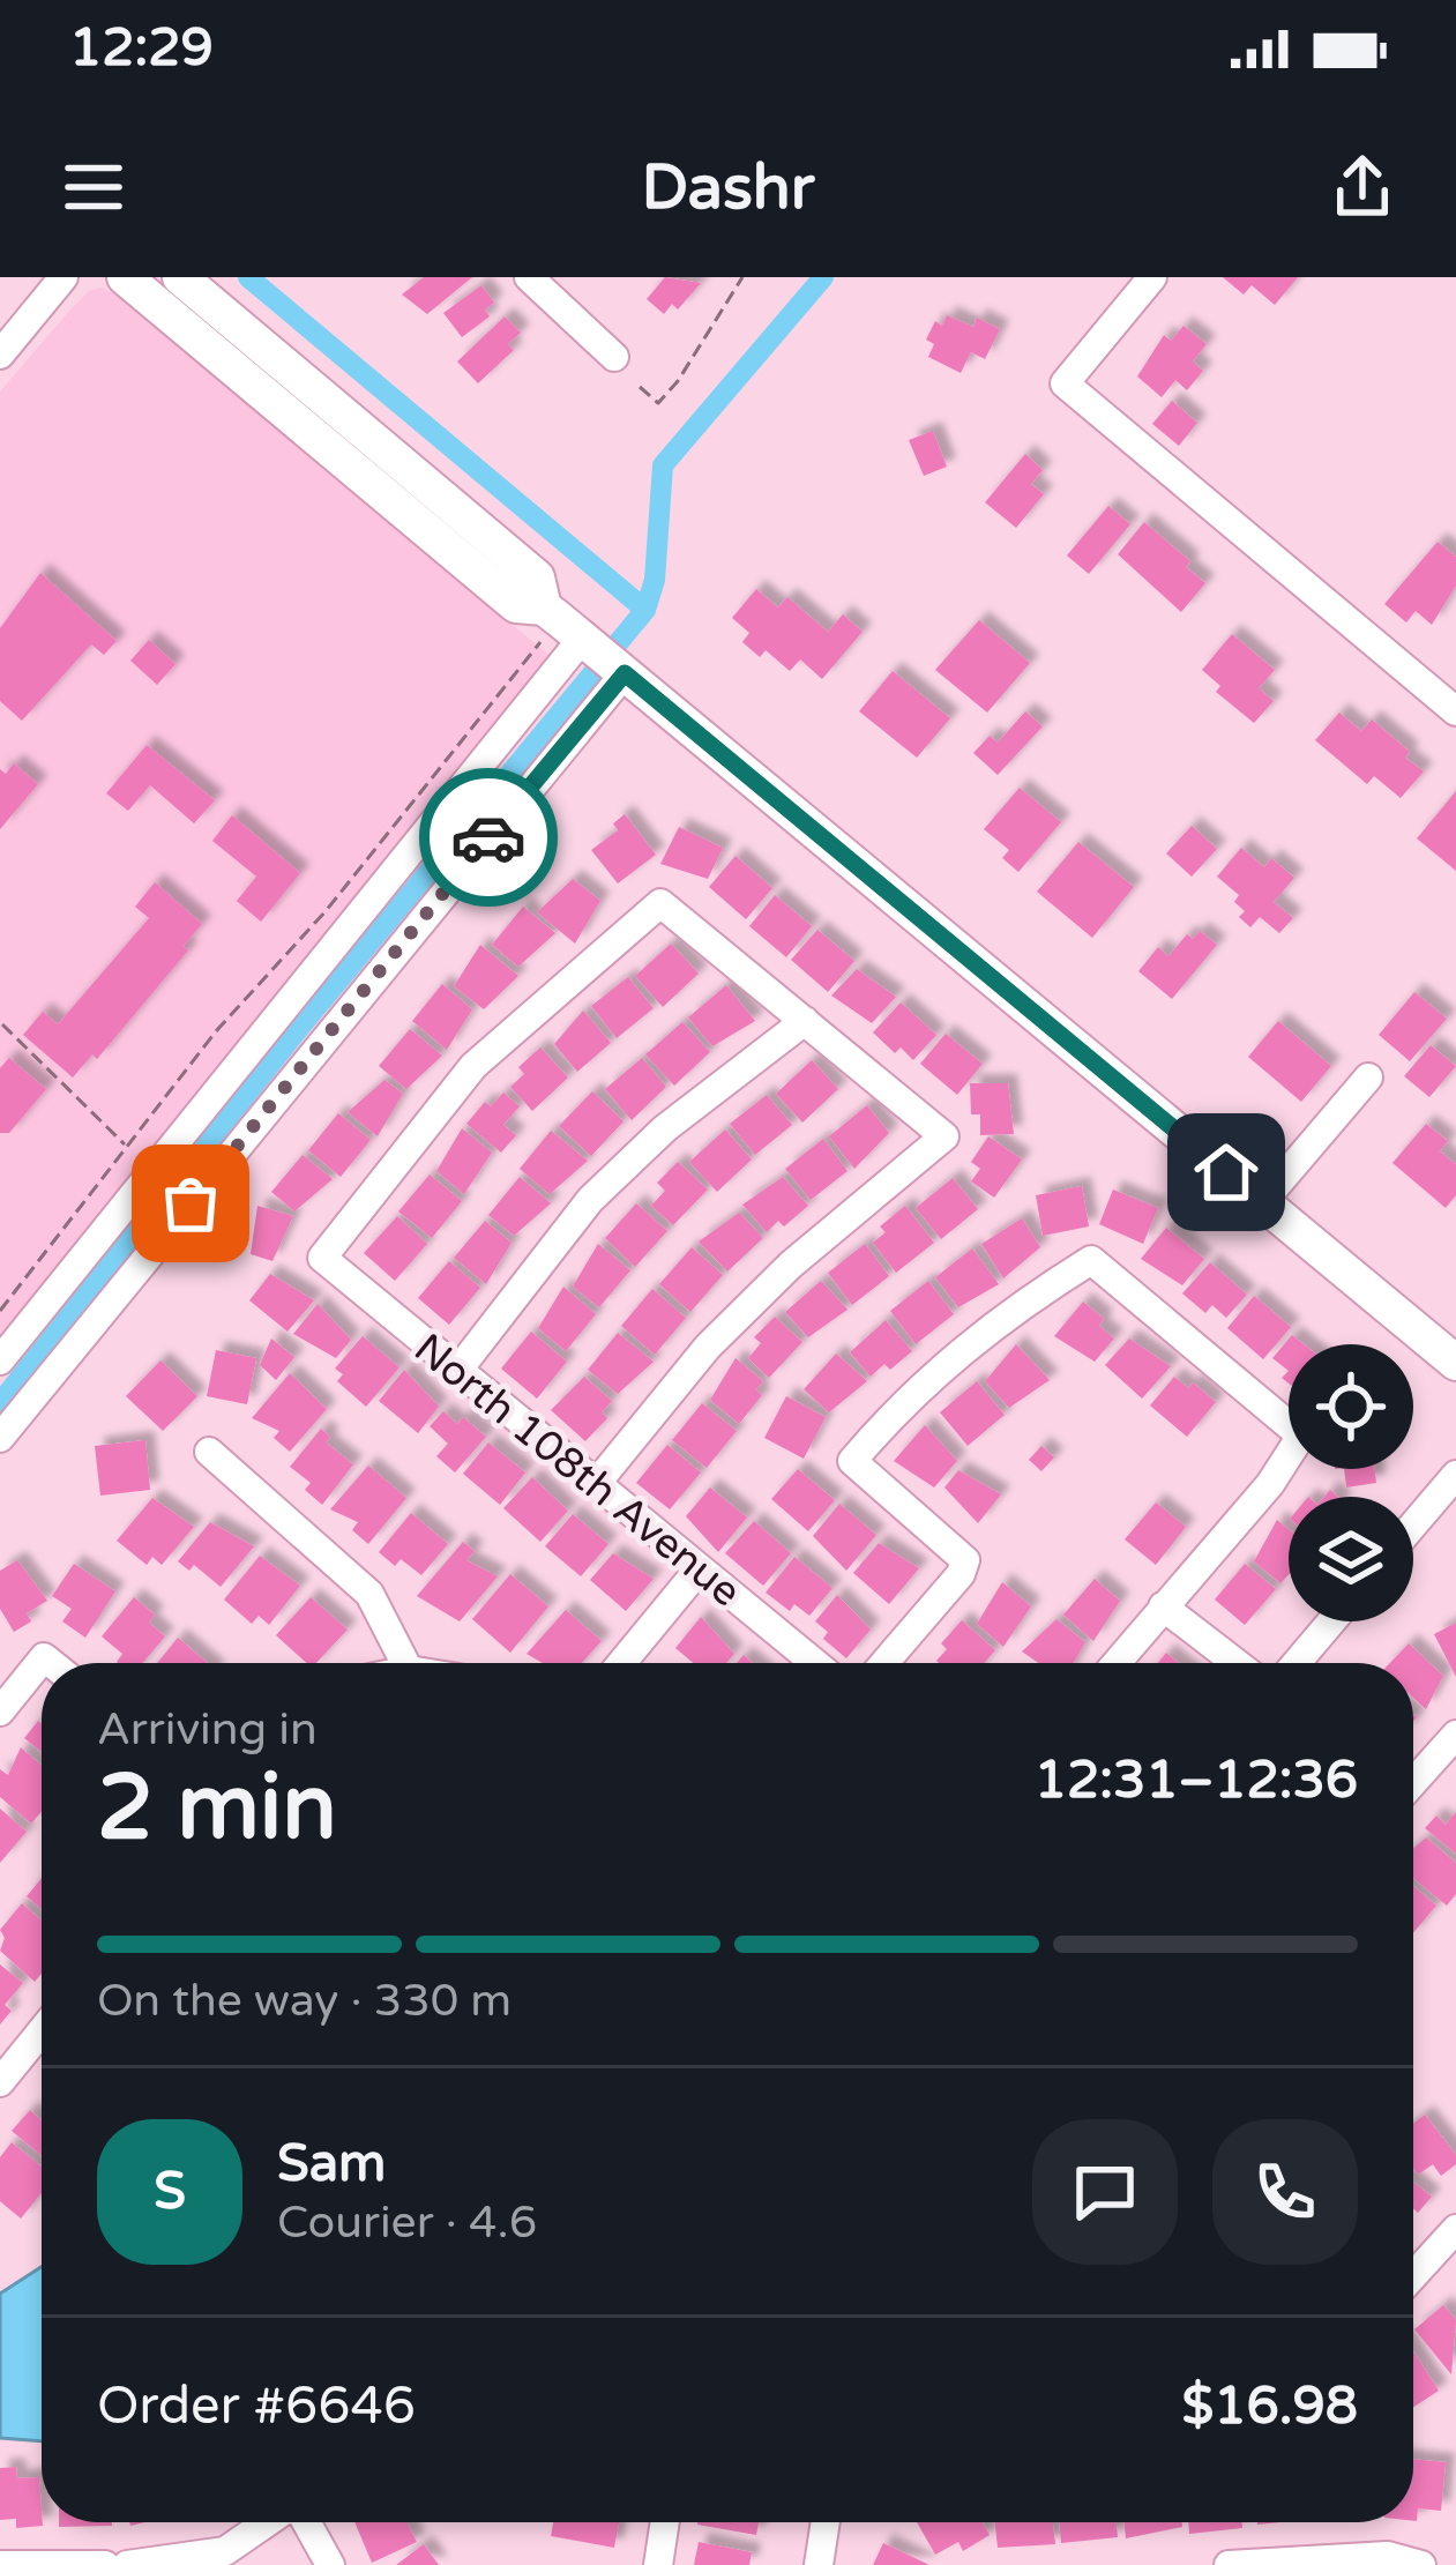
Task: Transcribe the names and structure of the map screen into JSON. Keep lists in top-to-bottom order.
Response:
{
  "streets": {
    "street": ["North 108th Avenue"]
  },
  "page": {
    "status": "12:29",
    "header": "Dashr",
    "heading": ["2 min", "Arriving in", "12:31–12:36"],
    "panel": [
      "Sam",
      "Courier · 4.6",
      "Order #6646",
      "$16.98"
    ],
    "bar": "On the way · 330 m",
    "round": "S"
  }
}
